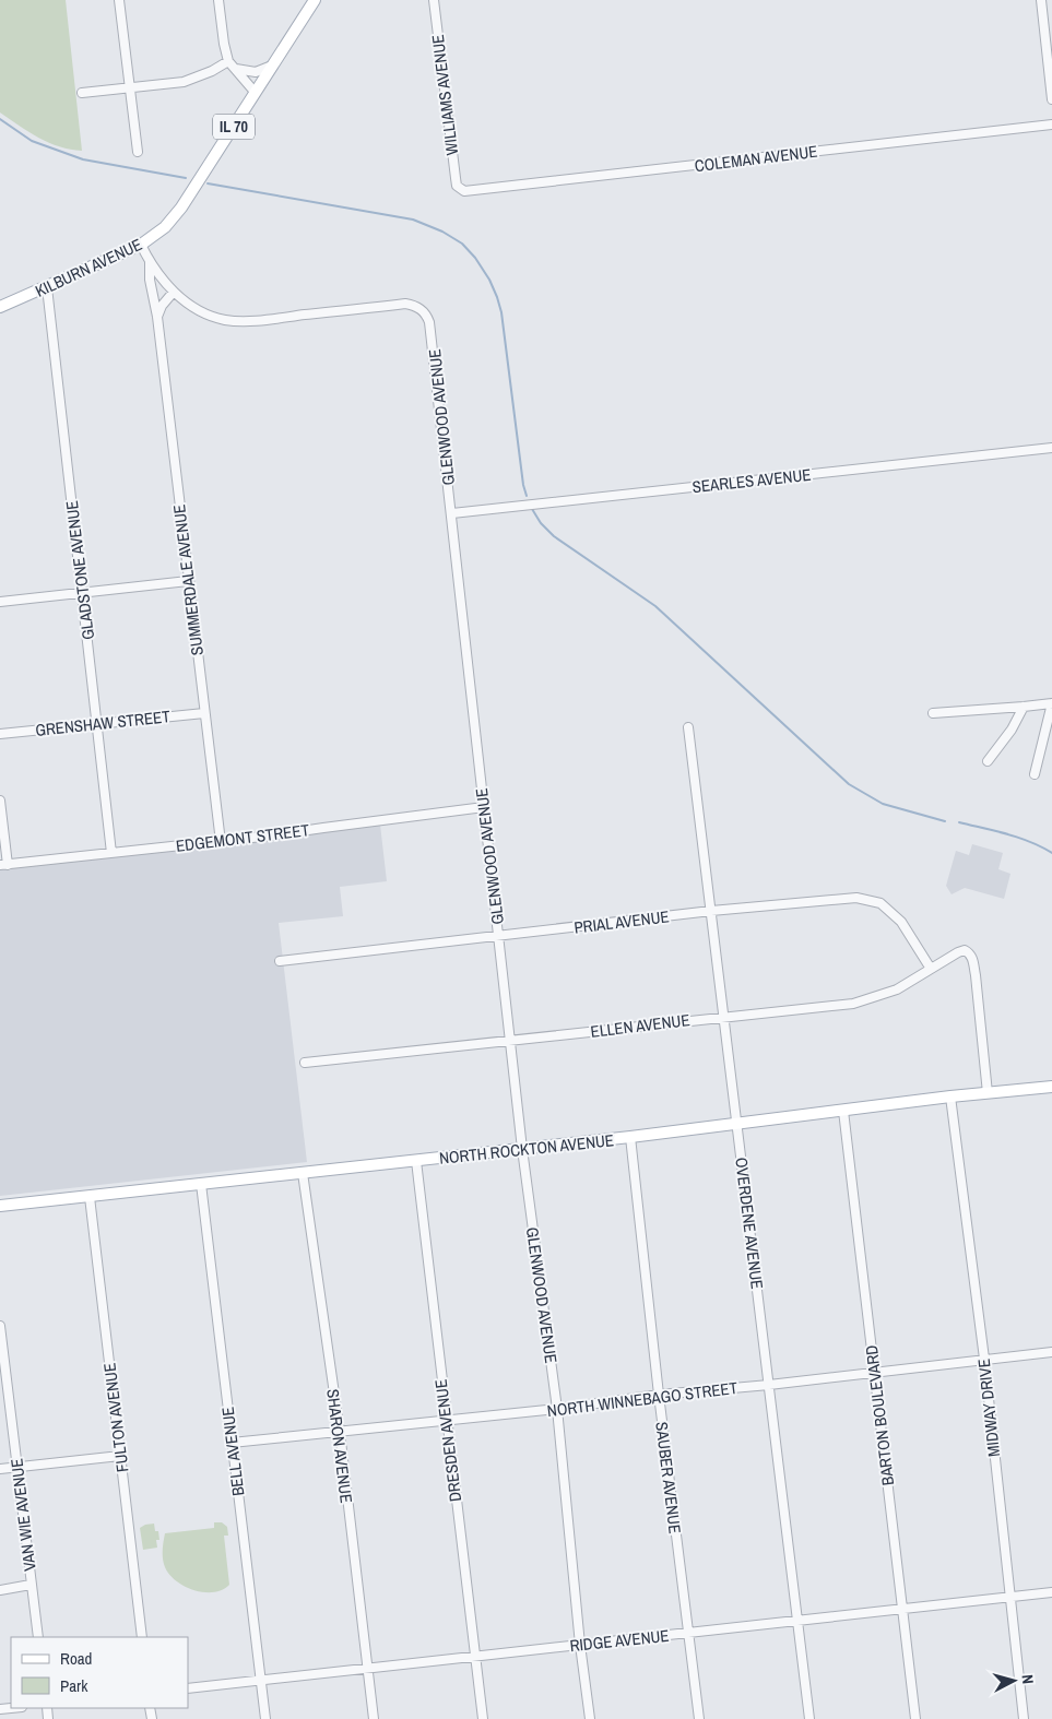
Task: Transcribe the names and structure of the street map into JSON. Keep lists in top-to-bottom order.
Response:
{
  "streets": {
    "main road": ["IL 70", "KILBURN AVENUE", "NORTH ROCKTON AVENUE"],
    "street": [
      "WILLIAMS AVENUE",
      "COLEMAN AVENUE",
      "GLENWOOD AVENUE",
      "SEARLES AVENUE",
      "GLADSTONE AVENUE",
      "SUMMERDALE AVENUE",
      "GRENSHAW STREET",
      "EDGEMONT STREET",
      "PRIAL AVENUE",
      "ELLEN AVENUE",
      "OVERDENE AVENUE",
      "NORTH WINNEBAGO STREET",
      "MIDWAY DRIVE",
      "BARTON BOULEVARD",
      "FULTON AVENUE",
      "DRESDEN AVENUE",
      "SHARON AVENUE",
      "BELL AVENUE",
      "SAUBER AVENUE",
      "VAN WIE AVENUE",
      "RIDGE AVENUE"
    ]
  },
  "crossings": [
    ["WILLIAMS AVENUE", "COLEMAN AVENUE"],
    ["KILBURN AVENUE", "GLENWOOD AVENUE"],
    ["KILBURN AVENUE", "GLADSTONE AVENUE"],
    ["GLENWOOD AVENUE", "SEARLES AVENUE"],
    ["GLENWOOD AVENUE", "SUMMERDALE AVENUE"],
    ["GLENWOOD AVENUE", "EDGEMONT STREET"],
    ["GLENWOOD AVENUE", "PRIAL AVENUE"],
    ["GLENWOOD AVENUE", "ELLEN AVENUE"],
    ["GLENWOOD AVENUE", "NORTH ROCKTON AVENUE"],
    ["GLENWOOD AVENUE", "NORTH WINNEBAGO STREET"],
    ["GLENWOOD AVENUE", "RIDGE AVENUE"],
    ["GLADSTONE AVENUE", "GRENSHAW STREET"],
    ["GLADSTONE AVENUE", "EDGEMONT STREET"],
    ["SUMMERDALE AVENUE", "GRENSHAW STREET"],
    ["SUMMERDALE AVENUE", "EDGEMONT STREET"],
    ["PRIAL AVENUE", "ELLEN AVENUE"],
    ["PRIAL AVENUE", "OVERDENE AVENUE"],
    ["ELLEN AVENUE", "NORTH ROCKTON AVENUE"],
    ["ELLEN AVENUE", "OVERDENE AVENUE"],
    ["NORTH ROCKTON AVENUE", "OVERDENE AVENUE"],
    ["NORTH ROCKTON AVENUE", "MIDWAY DRIVE"],
    ["NORTH ROCKTON AVENUE", "BARTON BOULEVARD"],
    ["NORTH ROCKTON AVENUE", "FULTON AVENUE"],
    ["NORTH ROCKTON AVENUE", "DRESDEN AVENUE"],
    ["NORTH ROCKTON AVENUE", "SHARON AVENUE"],
    ["NORTH ROCKTON AVENUE", "BELL AVENUE"],
    ["NORTH ROCKTON AVENUE", "SAUBER AVENUE"],
    ["OVERDENE AVENUE", "NORTH WINNEBAGO STREET"],
    ["OVERDENE AVENUE", "RIDGE AVENUE"],
    ["NORTH WINNEBAGO STREET", "MIDWAY DRIVE"],
    ["NORTH WINNEBAGO STREET", "BARTON BOULEVARD"],
    ["NORTH WINNEBAGO STREET", "DRESDEN AVENUE"],
    ["NORTH WINNEBAGO STREET", "SHARON AVENUE"],
    ["NORTH WINNEBAGO STREET", "BELL AVENUE"],
    ["NORTH WINNEBAGO STREET", "SAUBER AVENUE"],
    ["MIDWAY DRIVE", "RIDGE AVENUE"],
    ["BARTON BOULEVARD", "RIDGE AVENUE"],
    ["DRESDEN AVENUE", "RIDGE AVENUE"],
    ["SHARON AVENUE", "RIDGE AVENUE"],
    ["BELL AVENUE", "RIDGE AVENUE"],
    ["SAUBER AVENUE", "RIDGE AVENUE"]
  ],
  "legend": ["Road", "Park"],
  "north": "right"
}
